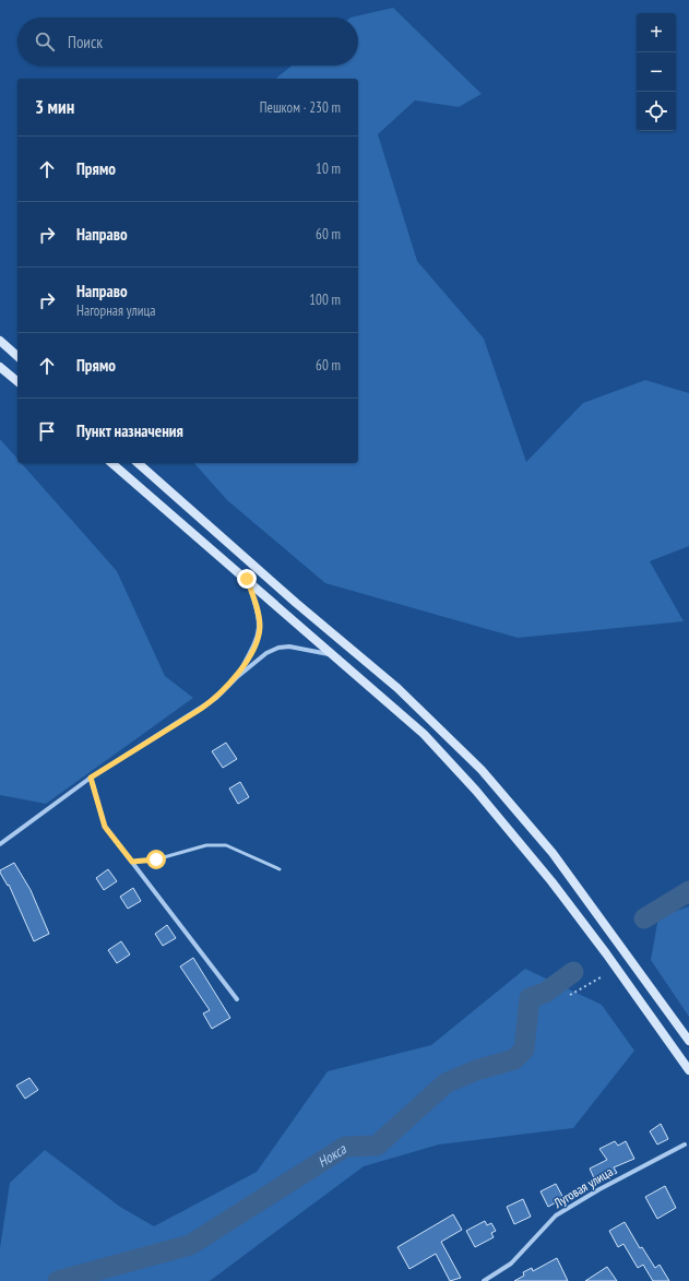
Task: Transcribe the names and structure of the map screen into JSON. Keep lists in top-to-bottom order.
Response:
{
  "streets": {
    "street": ["Луговая улица"]
  },
  "water": ["Нокса"],
  "page": {
    "map_buttons": ["+", "−"],
    "search": "Поиск",
    "heading": ["3 мин", "Пешком · 230 m"],
    "list": [
      ["Прямо", "10 m"],
      ["Направо", "60 m"],
      ["Направо", "Нагорная улица", "100 m"],
      ["Прямо", "60 m"],
      "Пункт назначения"
    ]
  }
}
